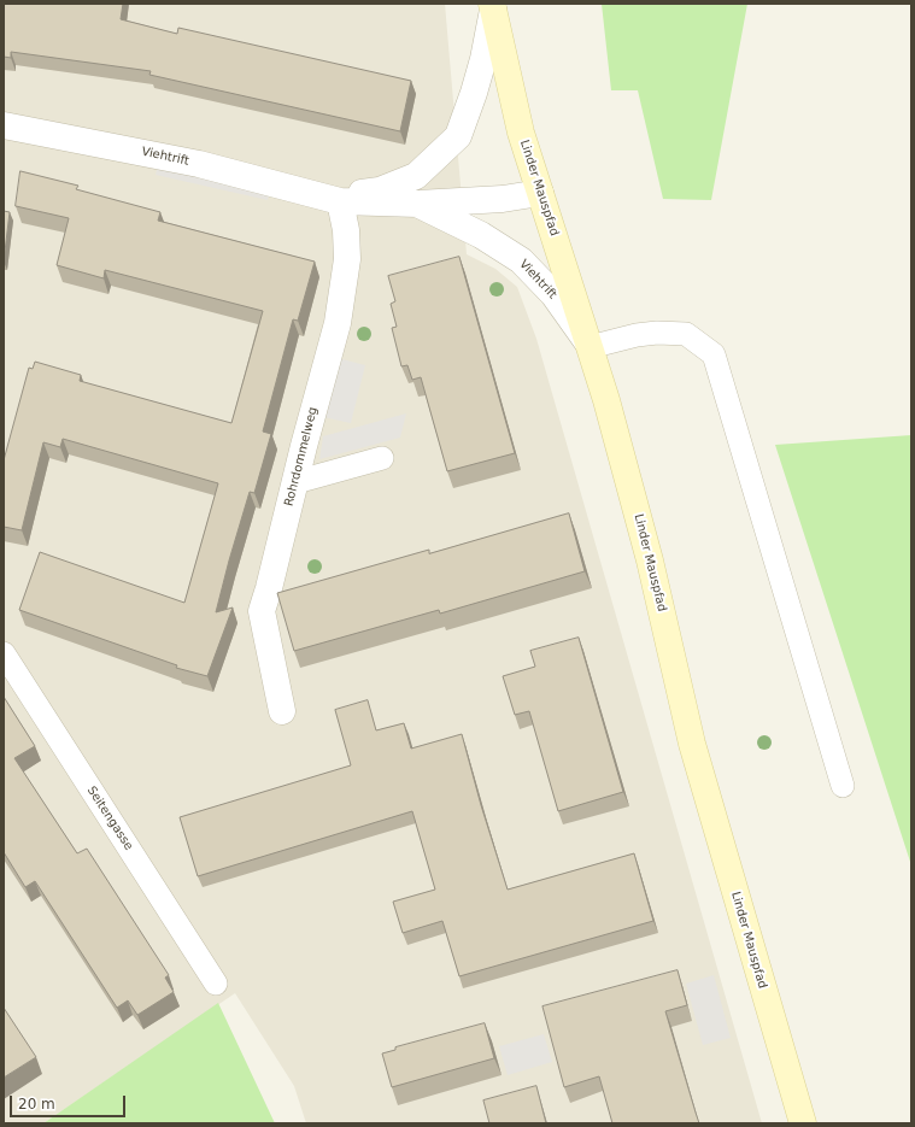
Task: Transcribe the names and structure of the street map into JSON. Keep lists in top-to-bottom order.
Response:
{
  "streets": {
    "street": ["Viehtrift", "Linder Mauspfad", "Rohrdommelweg"],
    "lane": ["Seitengasse"]
  },
  "crossings": [
    ["Viehtrift", "Linder Mauspfad"],
    ["Viehtrift", "Rohrdommelweg"]
  ],
  "scale_bar": "20 m"
}
